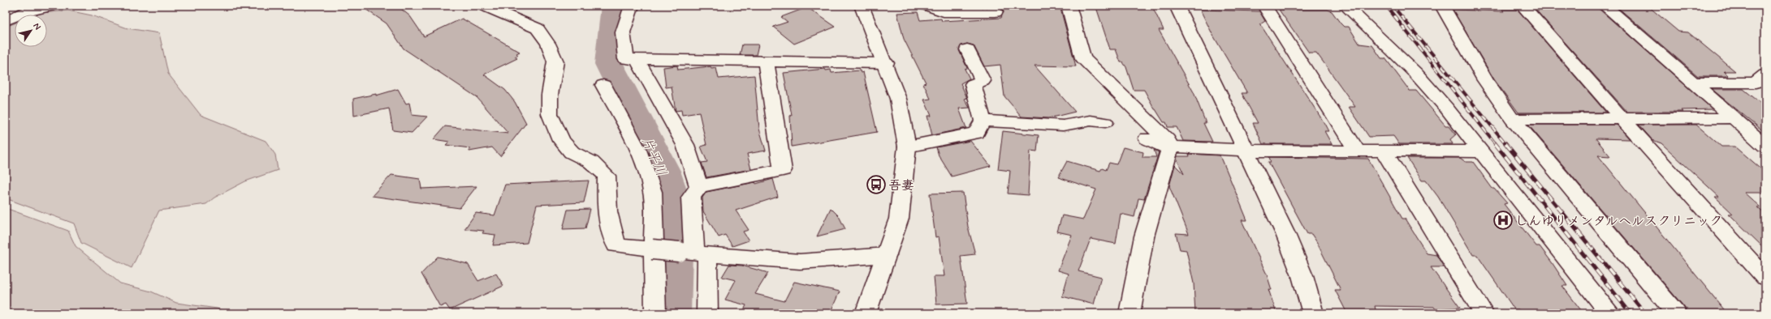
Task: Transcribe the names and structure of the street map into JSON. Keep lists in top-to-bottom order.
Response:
{
  "water": ["片平川"],
  "places": {
    "bus stop": ["吾妻"],
    "hospital": ["しんゆりメンタルヘルスクリニック"]
  },
  "north": "top right"
}
